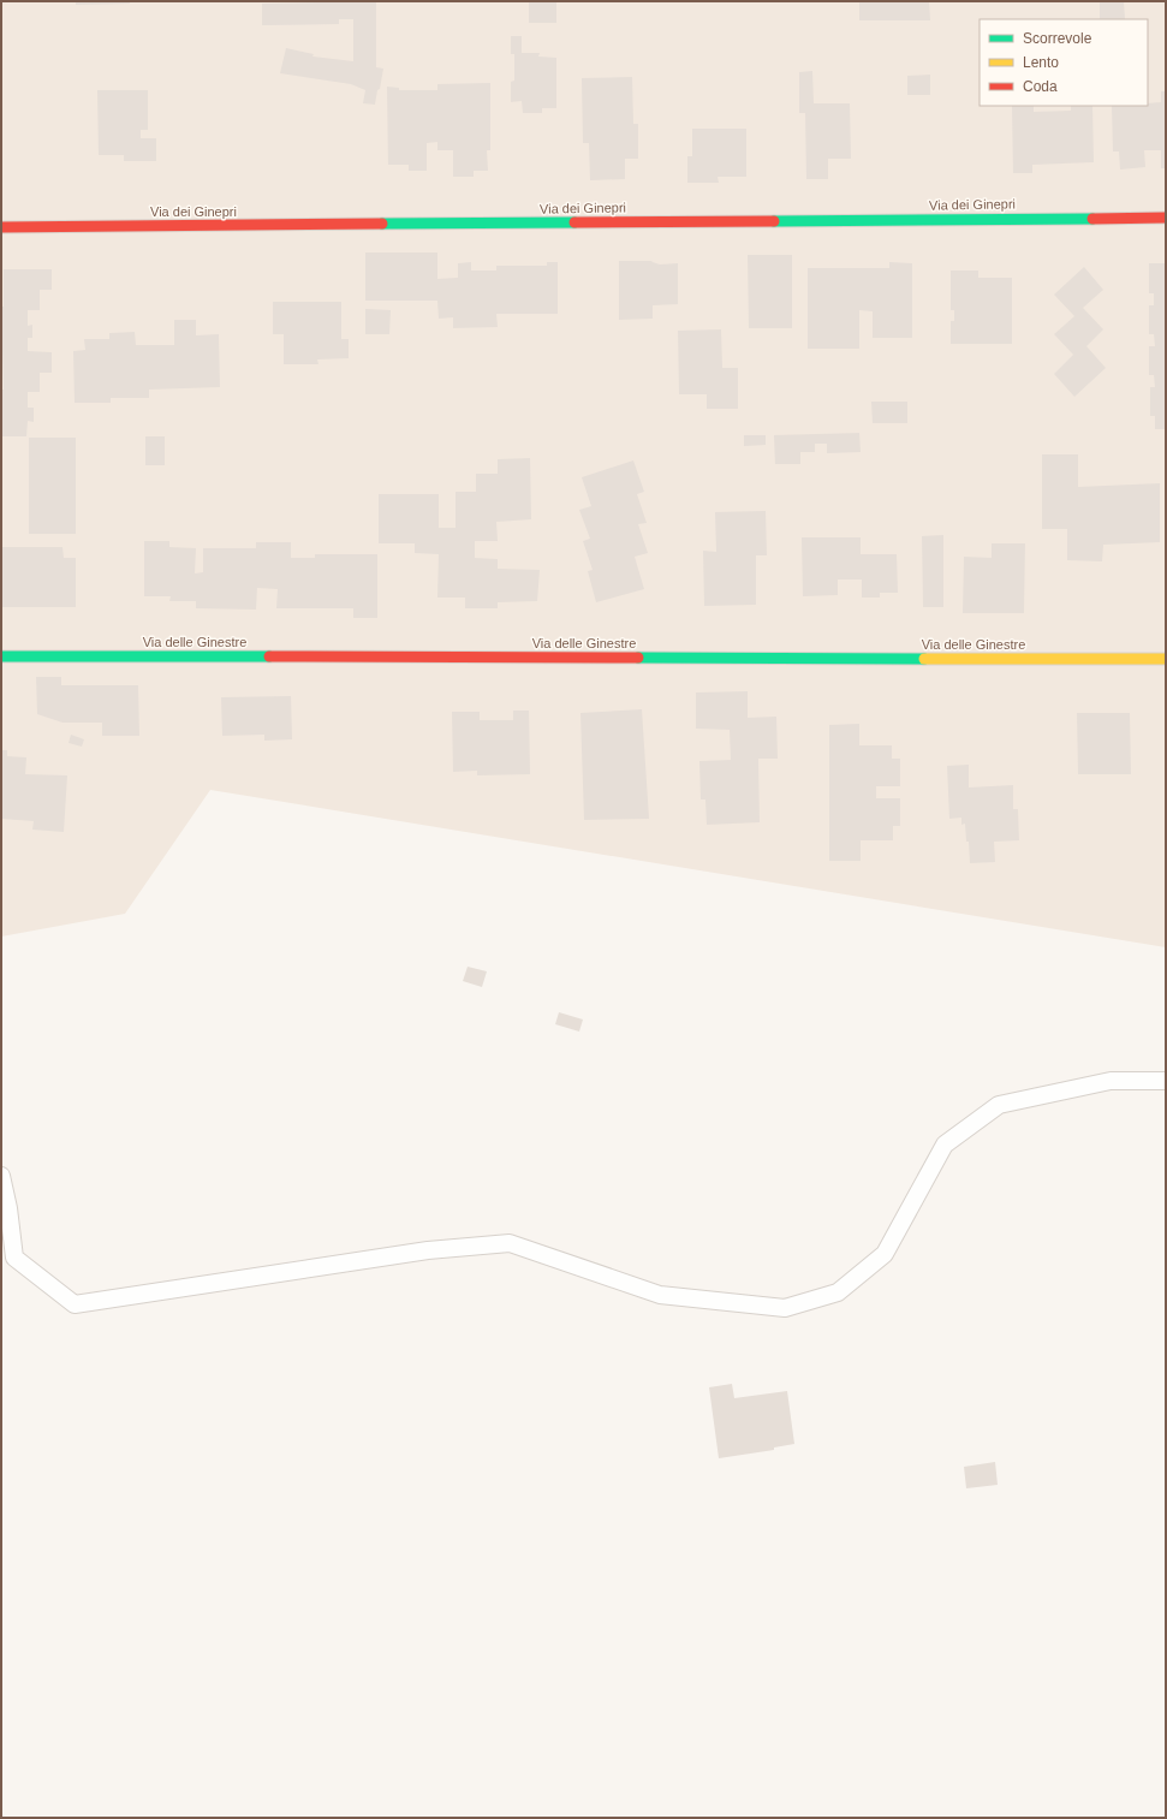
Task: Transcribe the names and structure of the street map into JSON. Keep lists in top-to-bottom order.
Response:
{
  "streets": {
    "street": ["Via dei Ginepri", "Via delle Ginestre"]
  },
  "legend": ["Scorrevole", "Lento", "Coda"]
}
